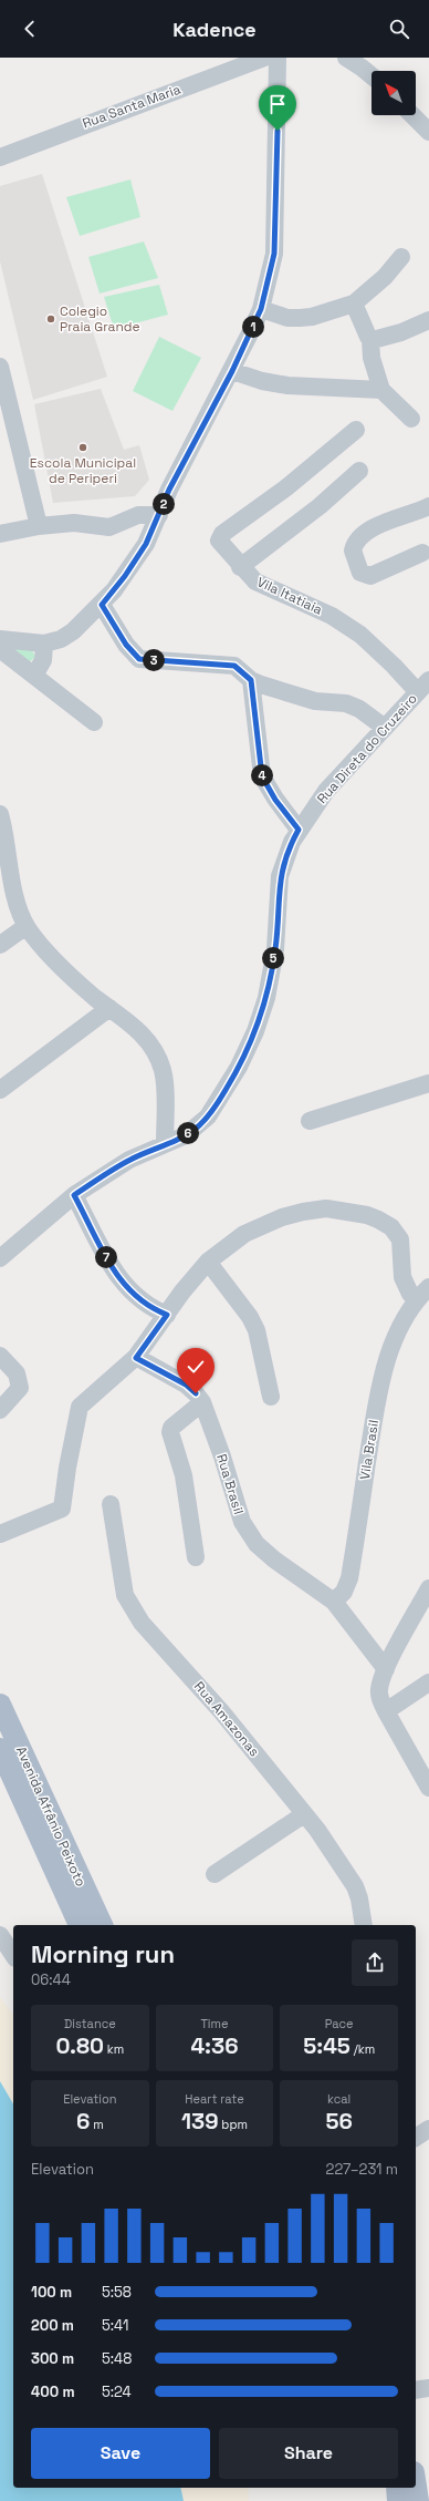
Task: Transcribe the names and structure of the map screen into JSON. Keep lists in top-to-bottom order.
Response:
{
  "streets": {
    "main road": ["Avenida Afrânio Peixoto"],
    "street": [
      "Rua Santa Maria",
      "Vila Itatiaia",
      "Rua Direta do Cruzeiro",
      "Vila Brasil",
      "Rua Brasil",
      "Rua Amazonas"
    ]
  },
  "crossings": [
    ["Vila Itatiaia", "Rua Direta do Cruzeiro"],
    ["Vila Brasil", "Rua Brasil"]
  ],
  "places": ["Colegio Praia Grande", "Escola Municipal de Periperi"],
  "north": "top left",
  "page": {
    "header": "Kadence",
    "pins": [
      "1",
      "2",
      "3",
      "4",
      "5",
      "6",
      "7"
    ],
    "heading": ["Morning run", "06:44"],
    "stats": [
      ["Distance", "0.80 km"],
      ["Time", "4:36"],
      ["Pace", "5:45 /km"],
      ["Elevation", "6 m"],
      ["Heart rate", "139 bpm"],
      ["kcal", "56"]
    ],
    "chart": ["Elevation", "227–231 m"],
    "list": [
      {
        "name": "100 m",
        "note": "5:58"
      },
      {
        "name": "200 m",
        "note": "5:41"
      },
      {
        "name": "300 m",
        "note": "5:48"
      },
      {
        "name": "400 m",
        "note": "5:24"
      }
    ],
    "buttons": ["Save", "Share"]
  }
}
